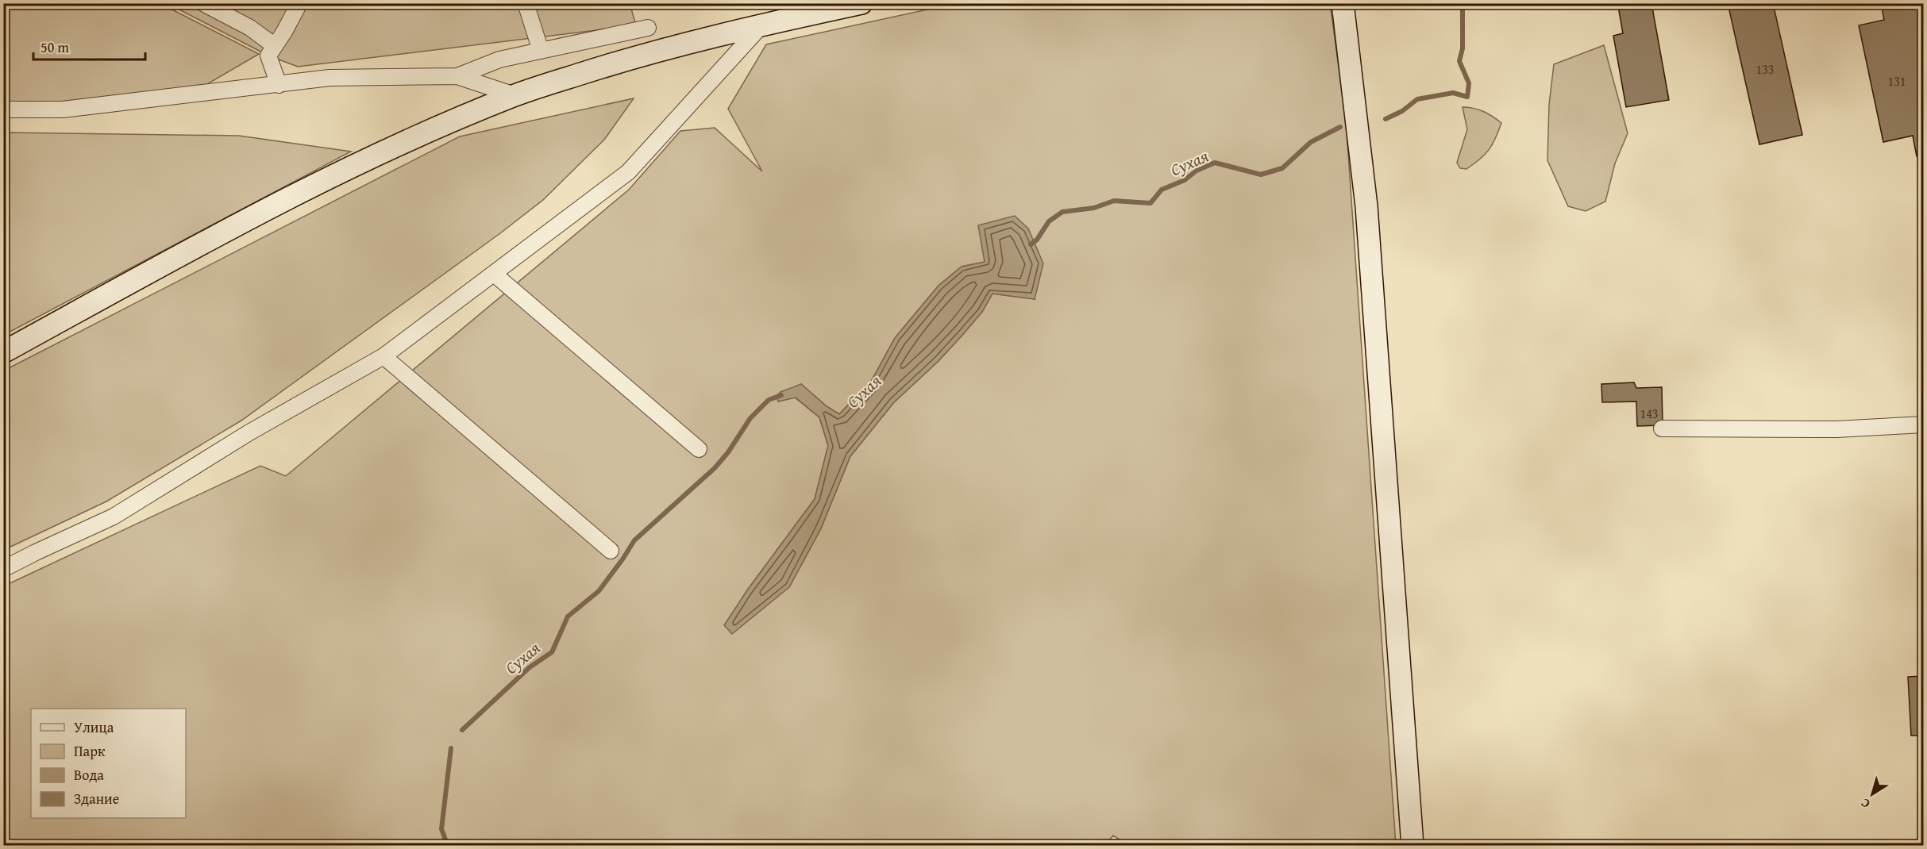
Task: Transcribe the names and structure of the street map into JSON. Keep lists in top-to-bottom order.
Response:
{
  "water": ["Сухая"],
  "house_numbers": ["133", "131", "143"],
  "legend": [
    "Улица",
    "Парк",
    "Вода",
    "Здание"
  ],
  "scale_bar": "50 m",
  "north": "bottom left"
}
